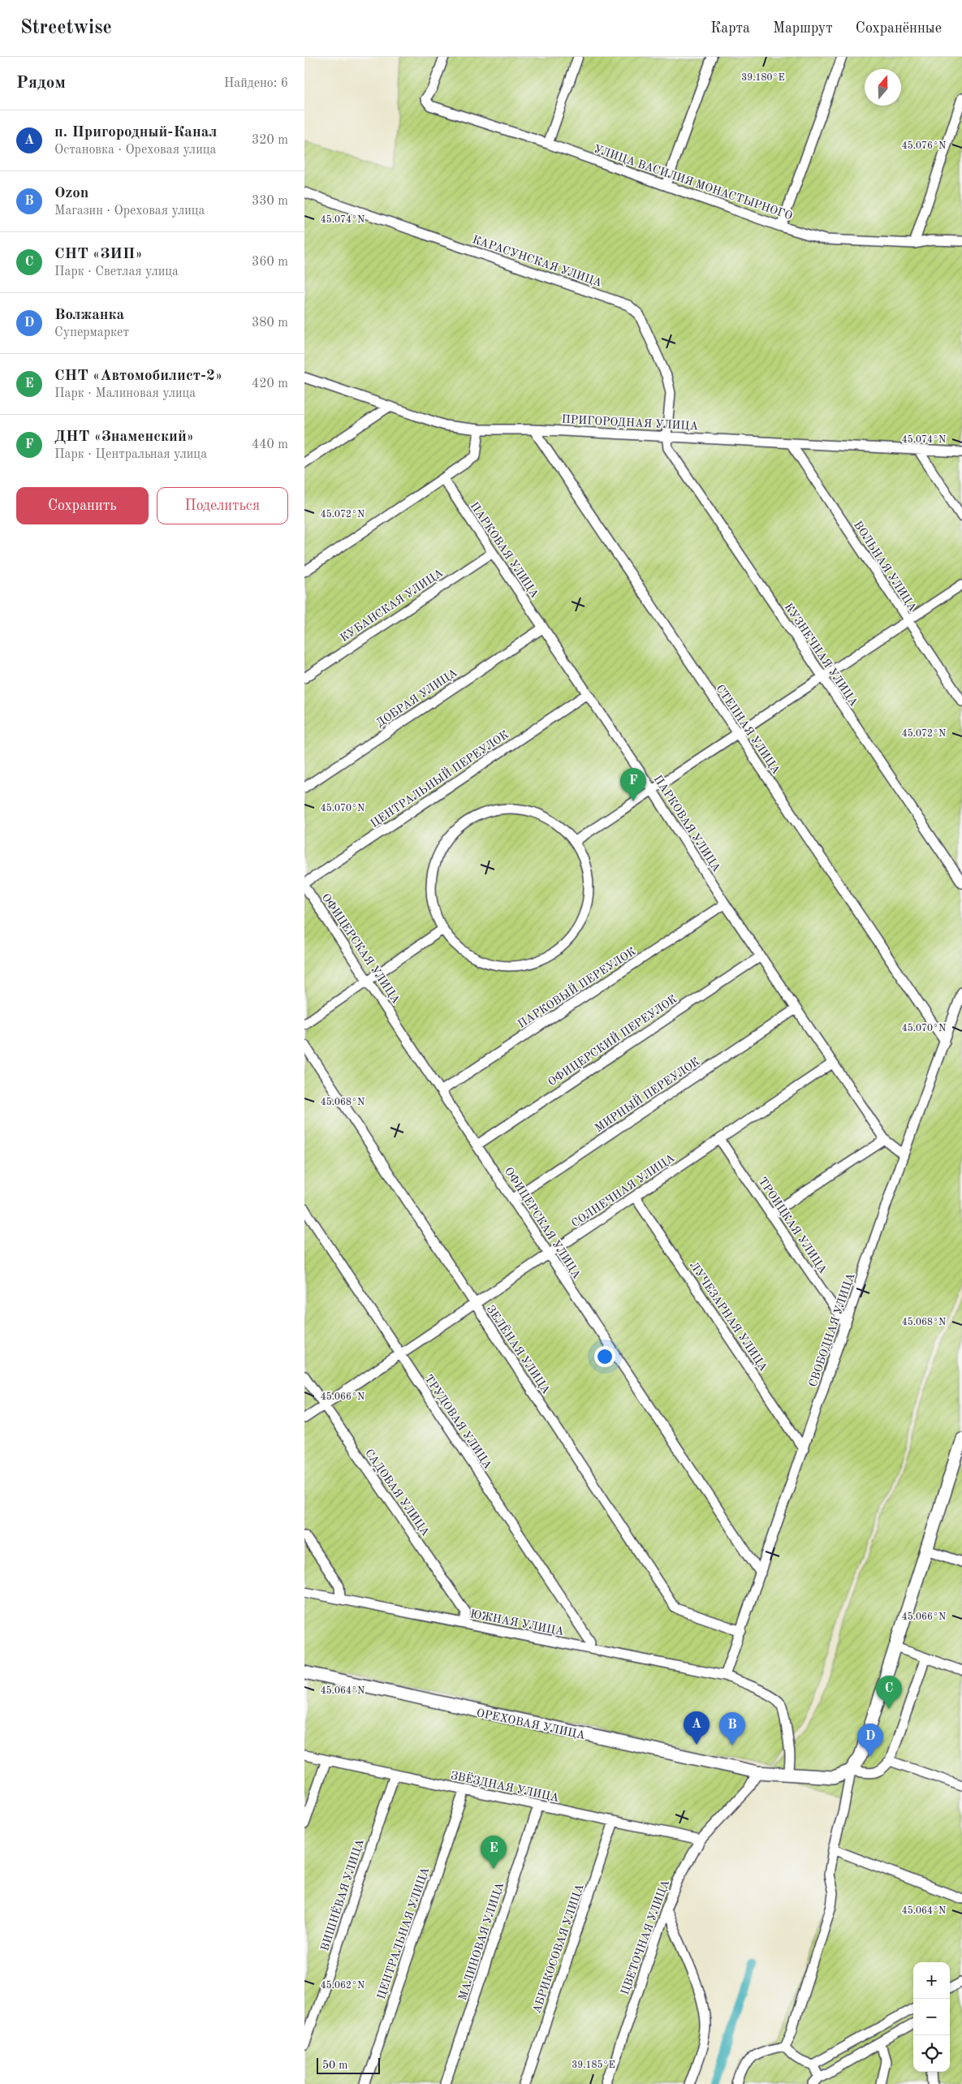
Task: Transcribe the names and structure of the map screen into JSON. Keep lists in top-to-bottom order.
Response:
{
  "streets": {
    "street": [
      "УЛИЦА ВАСИЛИЯ МОНАСТЫРНОГО",
      "КАРАСУНСКАЯ УЛИЦА",
      "ПРИГОРОДНАЯ УЛИЦА",
      "ПАРКОВАЯ УЛИЦА",
      "ВОЛЬНАЯ УЛИЦА",
      "КУБАНСКАЯ УЛИЦА",
      "КУЗНЕЧНАЯ УЛИЦА",
      "ДОБРАЯ УЛИЦА",
      "СТЕПНАЯ УЛИЦА",
      "ЦЕНТРАЛЬНЫЙ ПЕРЕУЛОК",
      "ОФИЦЕРСКАЯ УЛИЦА",
      "ПАРКОВЫЙ ПЕРЕУЛОК",
      "ОФИЦЕРСКИЙ ПЕРЕУЛОК",
      "МИРНЫЙ ПЕРЕУЛОК",
      "СОЛНЕЧНАЯ УЛИЦА",
      "ТРОИЦКАЯ УЛИЦА",
      "ЛУЧЕЗАРНАЯ УЛИЦА",
      "СВОБОДНАЯ УЛИЦА",
      "ЗЕЛЁНАЯ УЛИЦА",
      "ТРУДОВАЯ УЛИЦА",
      "САДОВАЯ УЛИЦА",
      "ЮЖНАЯ УЛИЦА",
      "ОРЕХОВАЯ УЛИЦА",
      "ЗВЁЗДНАЯ УЛИЦА",
      "ВИШНЁВАЯ УЛИЦА",
      "ЦЕНТРАЛЬНАЯ УЛИЦА",
      "ЦВЕТОЧНАЯ УЛИЦА",
      "МАЛИНОВАЯ УЛИЦА",
      "АБРИКОСОВАЯ УЛИЦА"
    ]
  },
  "crossings": [
    ["КАРАСУНСКАЯ УЛИЦА", "ПРИГОРОДНАЯ УЛИЦА"],
    ["КАРАСУНСКАЯ УЛИЦА", "КУЗНЕЧНАЯ УЛИЦА"],
    ["ПРИГОРОДНАЯ УЛИЦА", "ВОЛЬНАЯ УЛИЦА"],
    ["ПРИГОРОДНАЯ УЛИЦА", "КУЗНЕЧНАЯ УЛИЦА"],
    ["ПРИГОРОДНАЯ УЛИЦА", "СТЕПНАЯ УЛИЦА"],
    ["ПАРКОВАЯ УЛИЦА", "КУБАНСКАЯ УЛИЦА"],
    ["ПАРКОВАЯ УЛИЦА", "ДОБРАЯ УЛИЦА"],
    ["ПАРКОВАЯ УЛИЦА", "ЦЕНТРАЛЬНЫЙ ПЕРЕУЛОК"],
    ["ПАРКОВАЯ УЛИЦА", "ПАРКОВЫЙ ПЕРЕУЛОК"],
    ["ПАРКОВАЯ УЛИЦА", "ОФИЦЕРСКИЙ ПЕРЕУЛОК"],
    ["ПАРКОВАЯ УЛИЦА", "МИРНЫЙ ПЕРЕУЛОК"],
    ["ПАРКОВАЯ УЛИЦА", "СОЛНЕЧНАЯ УЛИЦА"],
    ["ПАРКОВАЯ УЛИЦА", "СВОБОДНАЯ УЛИЦА"],
    ["СТЕПНАЯ УЛИЦА", "СВОБОДНАЯ УЛИЦА"],
    ["ЦЕНТРАЛЬНЫЙ ПЕРЕУЛОК", "ОФИЦЕРСКАЯ УЛИЦА"],
    ["ОФИЦЕРСКАЯ УЛИЦА", "ПАРКОВЫЙ ПЕРЕУЛОК"],
    ["ОФИЦЕРСКАЯ УЛИЦА", "ОФИЦЕРСКИЙ ПЕРЕУЛОК"],
    ["ОФИЦЕРСКАЯ УЛИЦА", "МИРНЫЙ ПЕРЕУЛОК"],
    ["ОФИЦЕРСКАЯ УЛИЦА", "СОЛНЕЧНАЯ УЛИЦА"],
    ["ОФИЦЕРСКАЯ УЛИЦА", "СВОБОДНАЯ УЛИЦА"],
    ["СОЛНЕЧНАЯ УЛИЦА", "ТРОИЦКАЯ УЛИЦА"],
    ["СОЛНЕЧНАЯ УЛИЦА", "ЛУЧЕЗАРНАЯ УЛИЦА"],
    ["СОЛНЕЧНАЯ УЛИЦА", "ЗЕЛЁНАЯ УЛИЦА"],
    ["СОЛНЕЧНАЯ УЛИЦА", "ТРУДОВАЯ УЛИЦА"],
    ["СОЛНЕЧНАЯ УЛИЦА", "САДОВАЯ УЛИЦА"],
    ["ТРОИЦКАЯ УЛИЦА", "СВОБОДНАЯ УЛИЦА"],
    ["ЛУЧЕЗАРНАЯ УЛИЦА", "СВОБОДНАЯ УЛИЦА"],
    ["СВОБОДНАЯ УЛИЦА", "ЗЕЛЁНАЯ УЛИЦА"],
    ["СВОБОДНАЯ УЛИЦА", "ЮЖНАЯ УЛИЦА"],
    ["ТРУДОВАЯ УЛИЦА", "ЮЖНАЯ УЛИЦА"],
    ["САДОВАЯ УЛИЦА", "ЮЖНАЯ УЛИЦА"],
    ["ЮЖНАЯ УЛИЦА", "ОРЕХОВАЯ УЛИЦА"],
    ["ОРЕХОВАЯ УЛИЦА", "ЦВЕТОЧНАЯ УЛИЦА"],
    ["ЗВЁЗДНАЯ УЛИЦА", "ВИШНЁВАЯ УЛИЦА"],
    ["ЗВЁЗДНАЯ УЛИЦА", "ЦЕНТРАЛЬНАЯ УЛИЦА"],
    ["ЗВЁЗДНАЯ УЛИЦА", "ЦВЕТОЧНАЯ УЛИЦА"],
    ["ЗВЁЗДНАЯ УЛИЦА", "МАЛИНОВАЯ УЛИЦА"],
    ["ЗВЁЗДНАЯ УЛИЦА", "АБРИКОСОВАЯ УЛИЦА"]
  ],
  "scale_bar": "50 m",
  "north": "top",
  "page": {
    "header": "Streetwise",
    "nav": ["Карта", "Маршрут", "Сохранённые"],
    "heading": ["Рядом", "Найдено: 6"],
    "list": [
      {
        "mark": "A",
        "name": "п. Пригородный-Канал",
        "note": "Остановка · Ореховая улица",
        "value": "320 m"
      },
      {
        "mark": "B",
        "name": "Ozon",
        "note": "Магазин · Ореховая улица",
        "value": "330 m"
      },
      {
        "mark": "C",
        "name": "СНТ «ЗИП»",
        "note": "Парк · Светлая улица",
        "value": "360 m"
      },
      {
        "mark": "D",
        "name": "Волжанка",
        "note": "Супермаркет",
        "value": "380 m"
      },
      {
        "mark": "E",
        "name": "СНТ «Автомобилист-2»",
        "note": "Парк · Малиновая улица",
        "value": "420 m"
      },
      {
        "mark": "F",
        "name": "ДНТ «Знаменский»",
        "note": "Парк · Центральная улица",
        "value": "440 m"
      }
    ],
    "buttons": ["Сохранить", "Поделиться"],
    "pins": [
      "F",
      "C",
      "A",
      "B",
      "D",
      "E"
    ],
    "map_buttons": ["+", "−"],
    "scale": "50 m"
  },
  "coordinates": [
    "39.180°E",
    "45.076°N",
    "45.074°N",
    "45.072°N",
    "45.070°N",
    "45.068°N",
    "45.066°N",
    "45.064°N",
    "45.062°N",
    "39.185°E"
  ]
}
